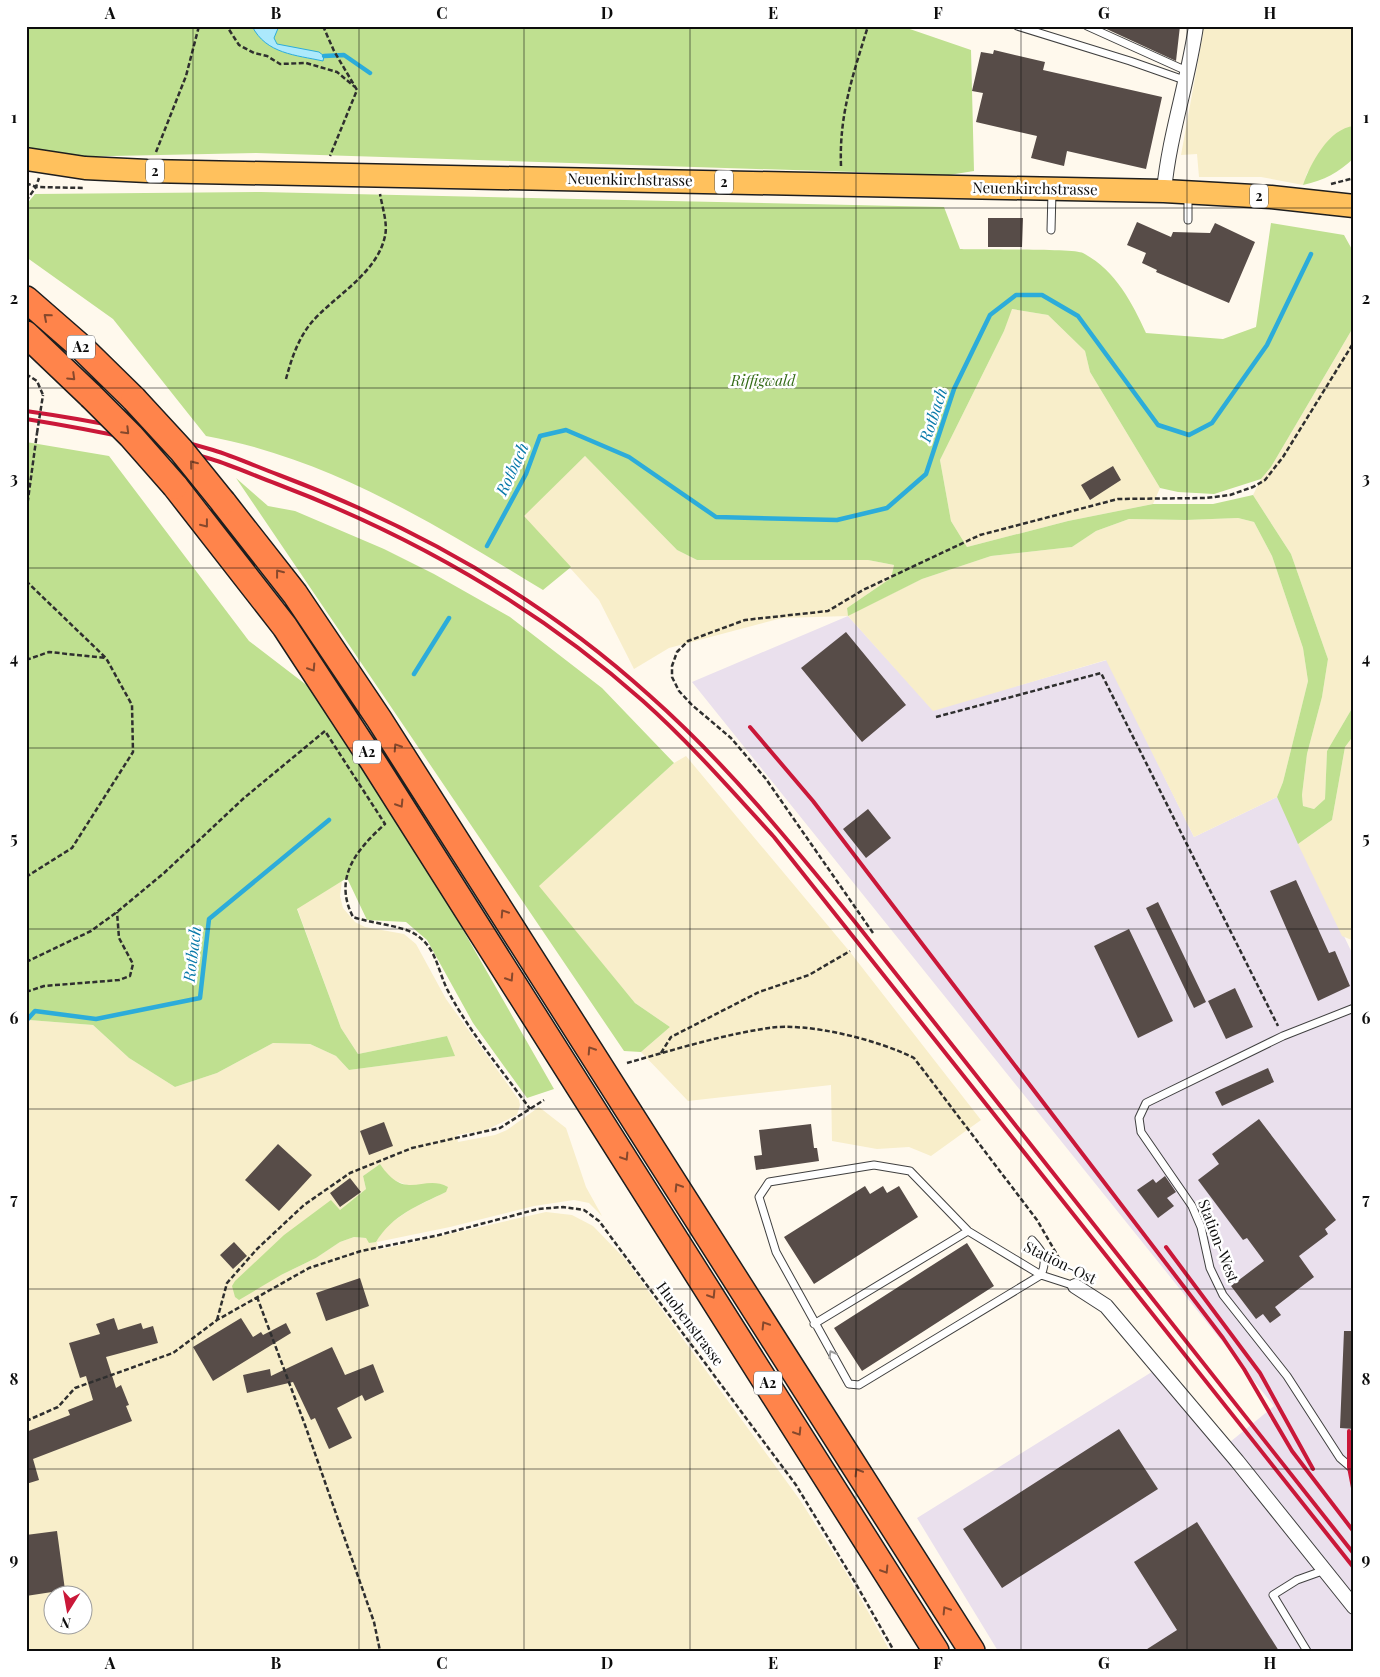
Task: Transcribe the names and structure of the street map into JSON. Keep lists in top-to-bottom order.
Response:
{
  "streets": {
    "highway": ["A2"],
    "main road": ["2", "Neuenkirchstrasse"],
    "street": ["Station-Ost"],
    "lane": ["Station-West"],
    "path": ["Huobenstrasse"]
  },
  "water": ["Rotbach"],
  "parks": ["Riffigwald"],
  "north": "bottom",
  "grid": {
    "columns": [
      "A",
      "B",
      "C",
      "D",
      "E",
      "F",
      "G",
      "H"
    ],
    "rows": [
      "1",
      "2",
      "3",
      "4",
      "5",
      "6",
      "7",
      "8",
      "9"
    ]
  }
}
